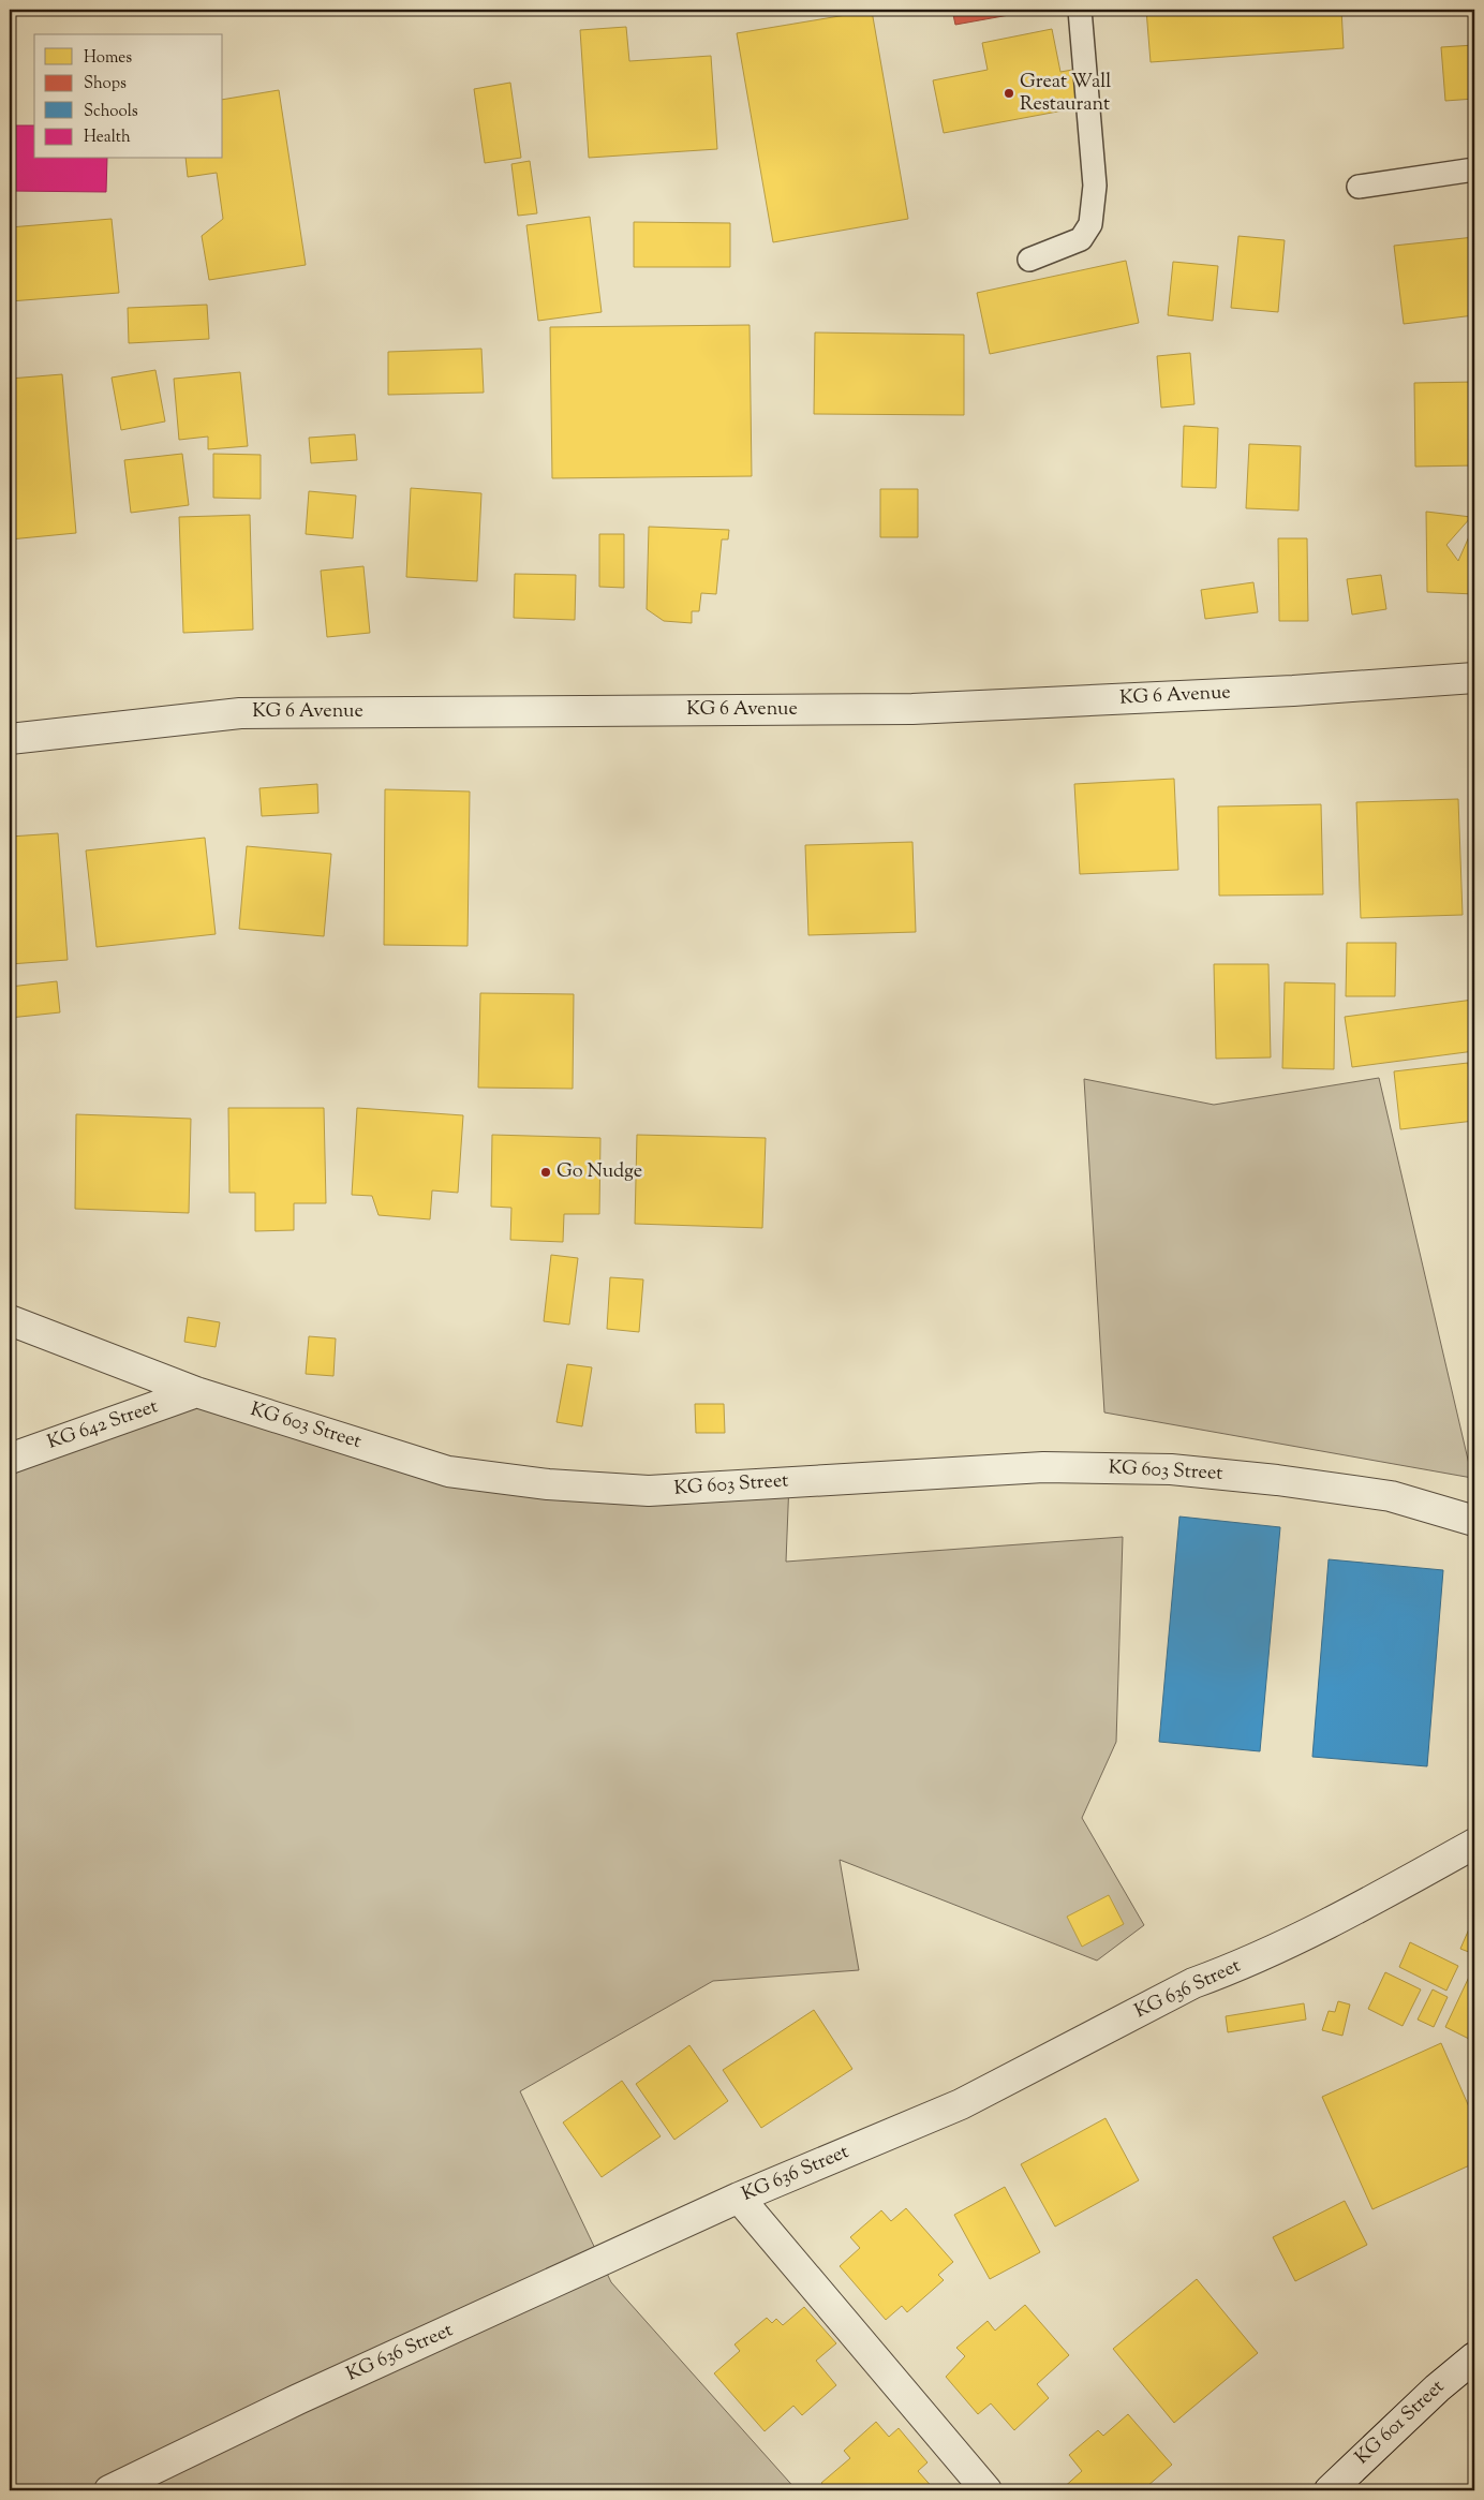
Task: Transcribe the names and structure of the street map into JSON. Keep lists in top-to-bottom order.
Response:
{
  "streets": {
    "street": [
      "KG 6 Avenue",
      "KG 642 Street",
      "KG 603 Street",
      "KG 636 Street",
      "KG 601 Street"
    ]
  },
  "crossings": [
    ["KG 642 Street", "KG 603 Street"]
  ],
  "places": ["Great Wall Restaurant", "Go Nudge"],
  "legend": [
    "Homes",
    "Shops",
    "Schools",
    "Health"
  ]
}
